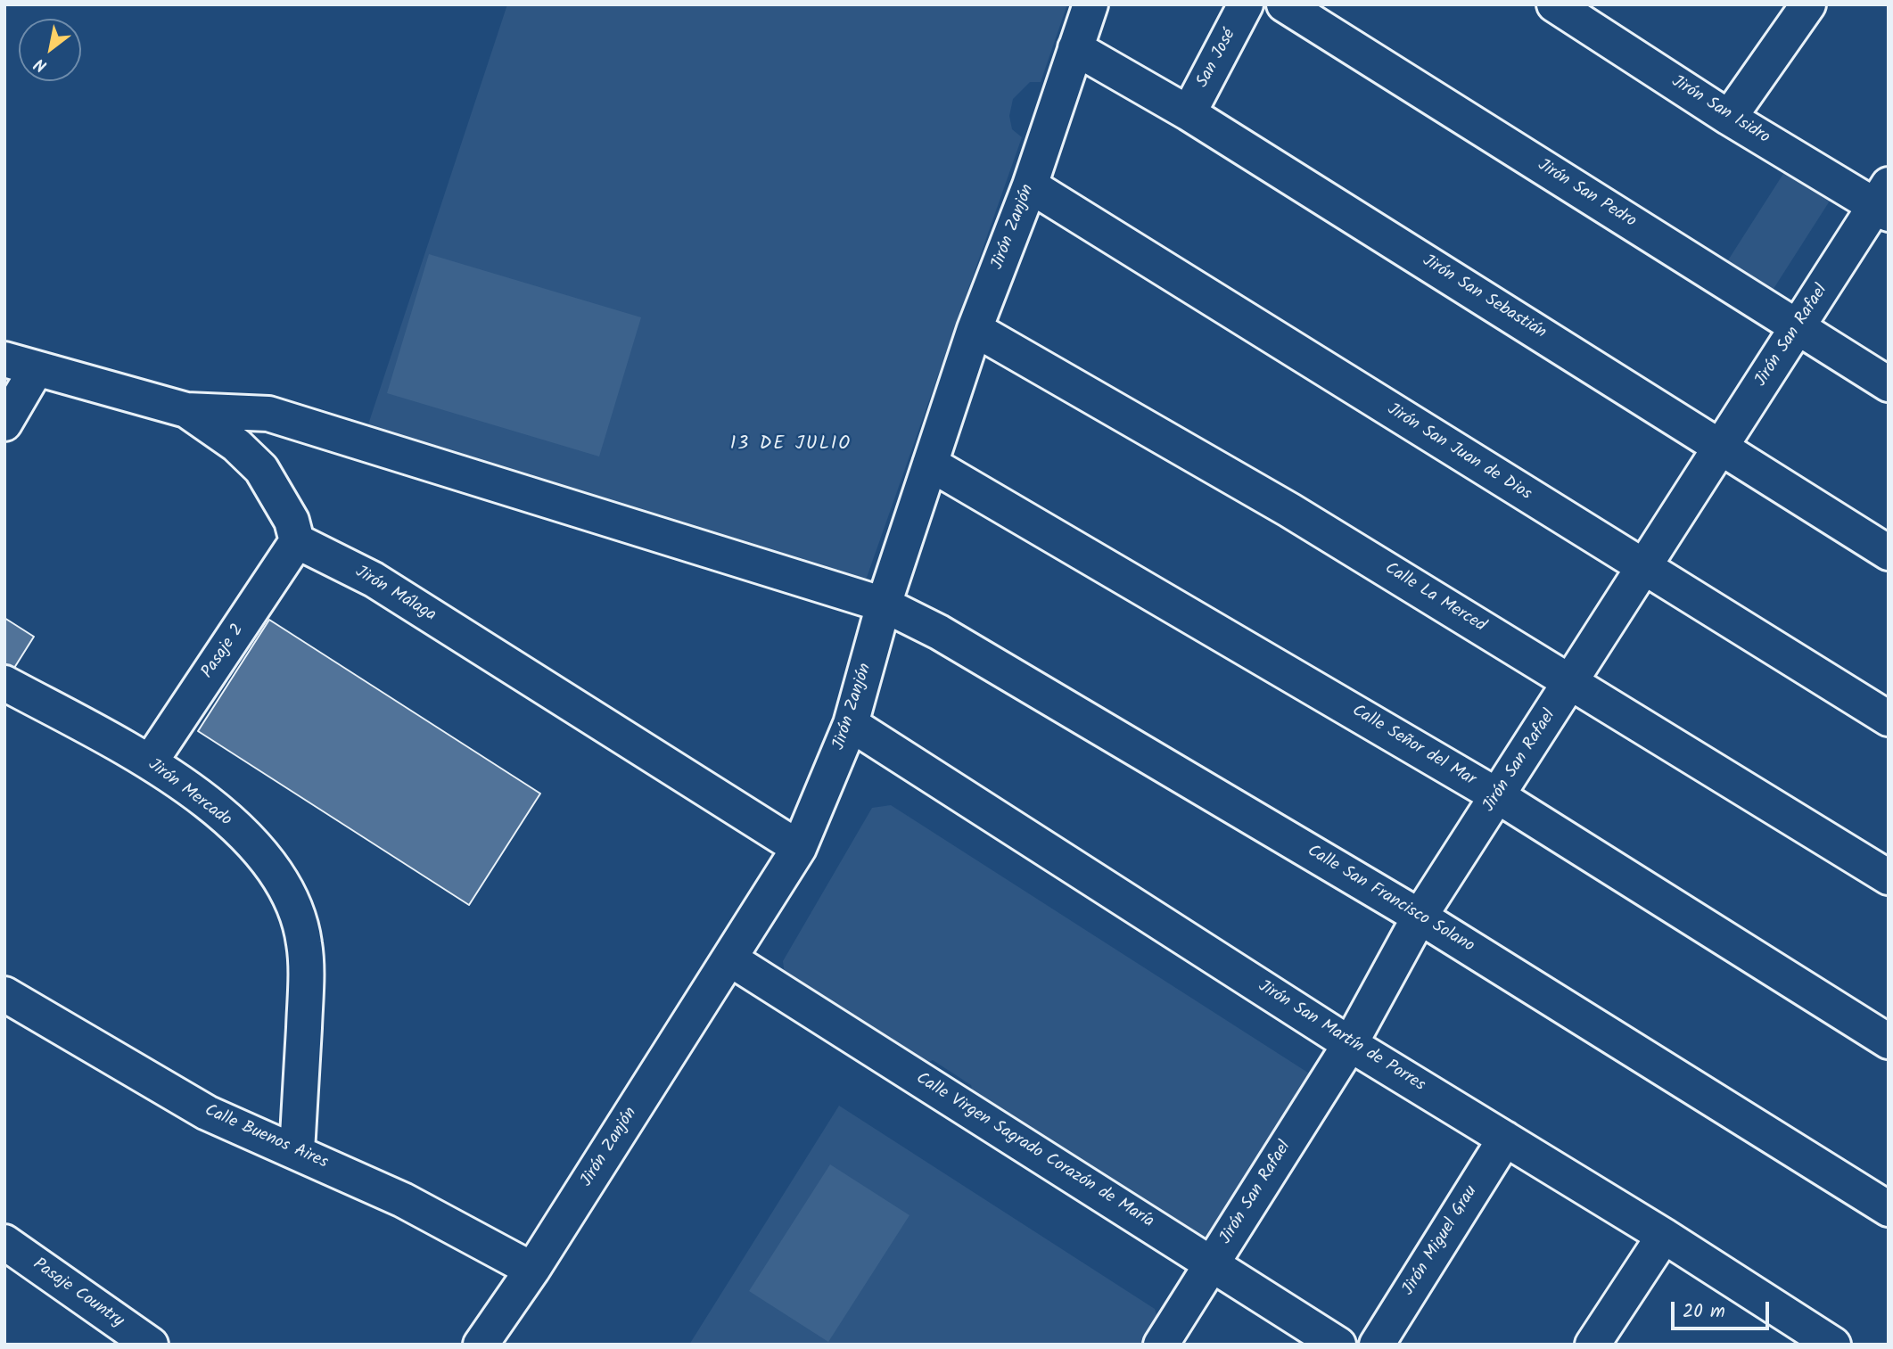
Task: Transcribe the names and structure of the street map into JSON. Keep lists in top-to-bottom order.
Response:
{
  "streets": {
    "street": [
      "San José",
      "Jirón San Isidro",
      "Jirón San Pedro",
      "Jirón Zanjón",
      "Jirón San Sebastián",
      "Jirón San Rafael",
      "Jirón San Juan de Dios",
      "Jirón Málaga",
      "Calle La Merced",
      "Pasaje 2",
      "Calle Señor del Mar",
      "Jirón Mercado",
      "Calle San Francisco Solano",
      "Jirón San Martín de Porres",
      "Calle Buenos Aires",
      "Calle Virgen Sagrado Corazón de María",
      "Jirón Miguel Grau",
      "Pasaje Country"
    ]
  },
  "crossings": [
    ["San José", "Jirón San Sebastián"],
    ["Jirón San Isidro", "Jirón San Rafael"],
    ["Jirón San Pedro", "Jirón San Rafael"],
    ["Jirón Zanjón", "Jirón San Sebastián"],
    ["Jirón Zanjón", "Jirón San Juan de Dios"],
    ["Jirón Zanjón", "Jirón Málaga"],
    ["Jirón Zanjón", "Calle La Merced"],
    ["Jirón Zanjón", "Calle Señor del Mar"],
    ["Jirón Zanjón", "Calle San Francisco Solano"],
    ["Jirón Zanjón", "Jirón San Martín de Porres"],
    ["Jirón Zanjón", "Calle Buenos Aires"],
    ["Jirón Zanjón", "Calle Virgen Sagrado Corazón de María"],
    ["Jirón San Sebastián", "Jirón San Rafael"],
    ["Jirón San Rafael", "Jirón San Juan de Dios"],
    ["Jirón San Rafael", "Calle La Merced"],
    ["Jirón San Rafael", "Calle Señor del Mar"],
    ["Jirón San Rafael", "Calle San Francisco Solano"],
    ["Jirón San Rafael", "Jirón San Martín de Porres"],
    ["Jirón San Rafael", "Calle Virgen Sagrado Corazón de María"],
    ["Jirón Málaga", "Pasaje 2"],
    ["Pasaje 2", "Jirón Mercado"],
    ["Jirón Mercado", "Calle Buenos Aires"],
    ["Jirón San Martín de Porres", "Jirón Miguel Grau"]
  ],
  "districts": ["13 DE JULIO"],
  "scale_bar": "20 m",
  "north": "bottom left"
}
